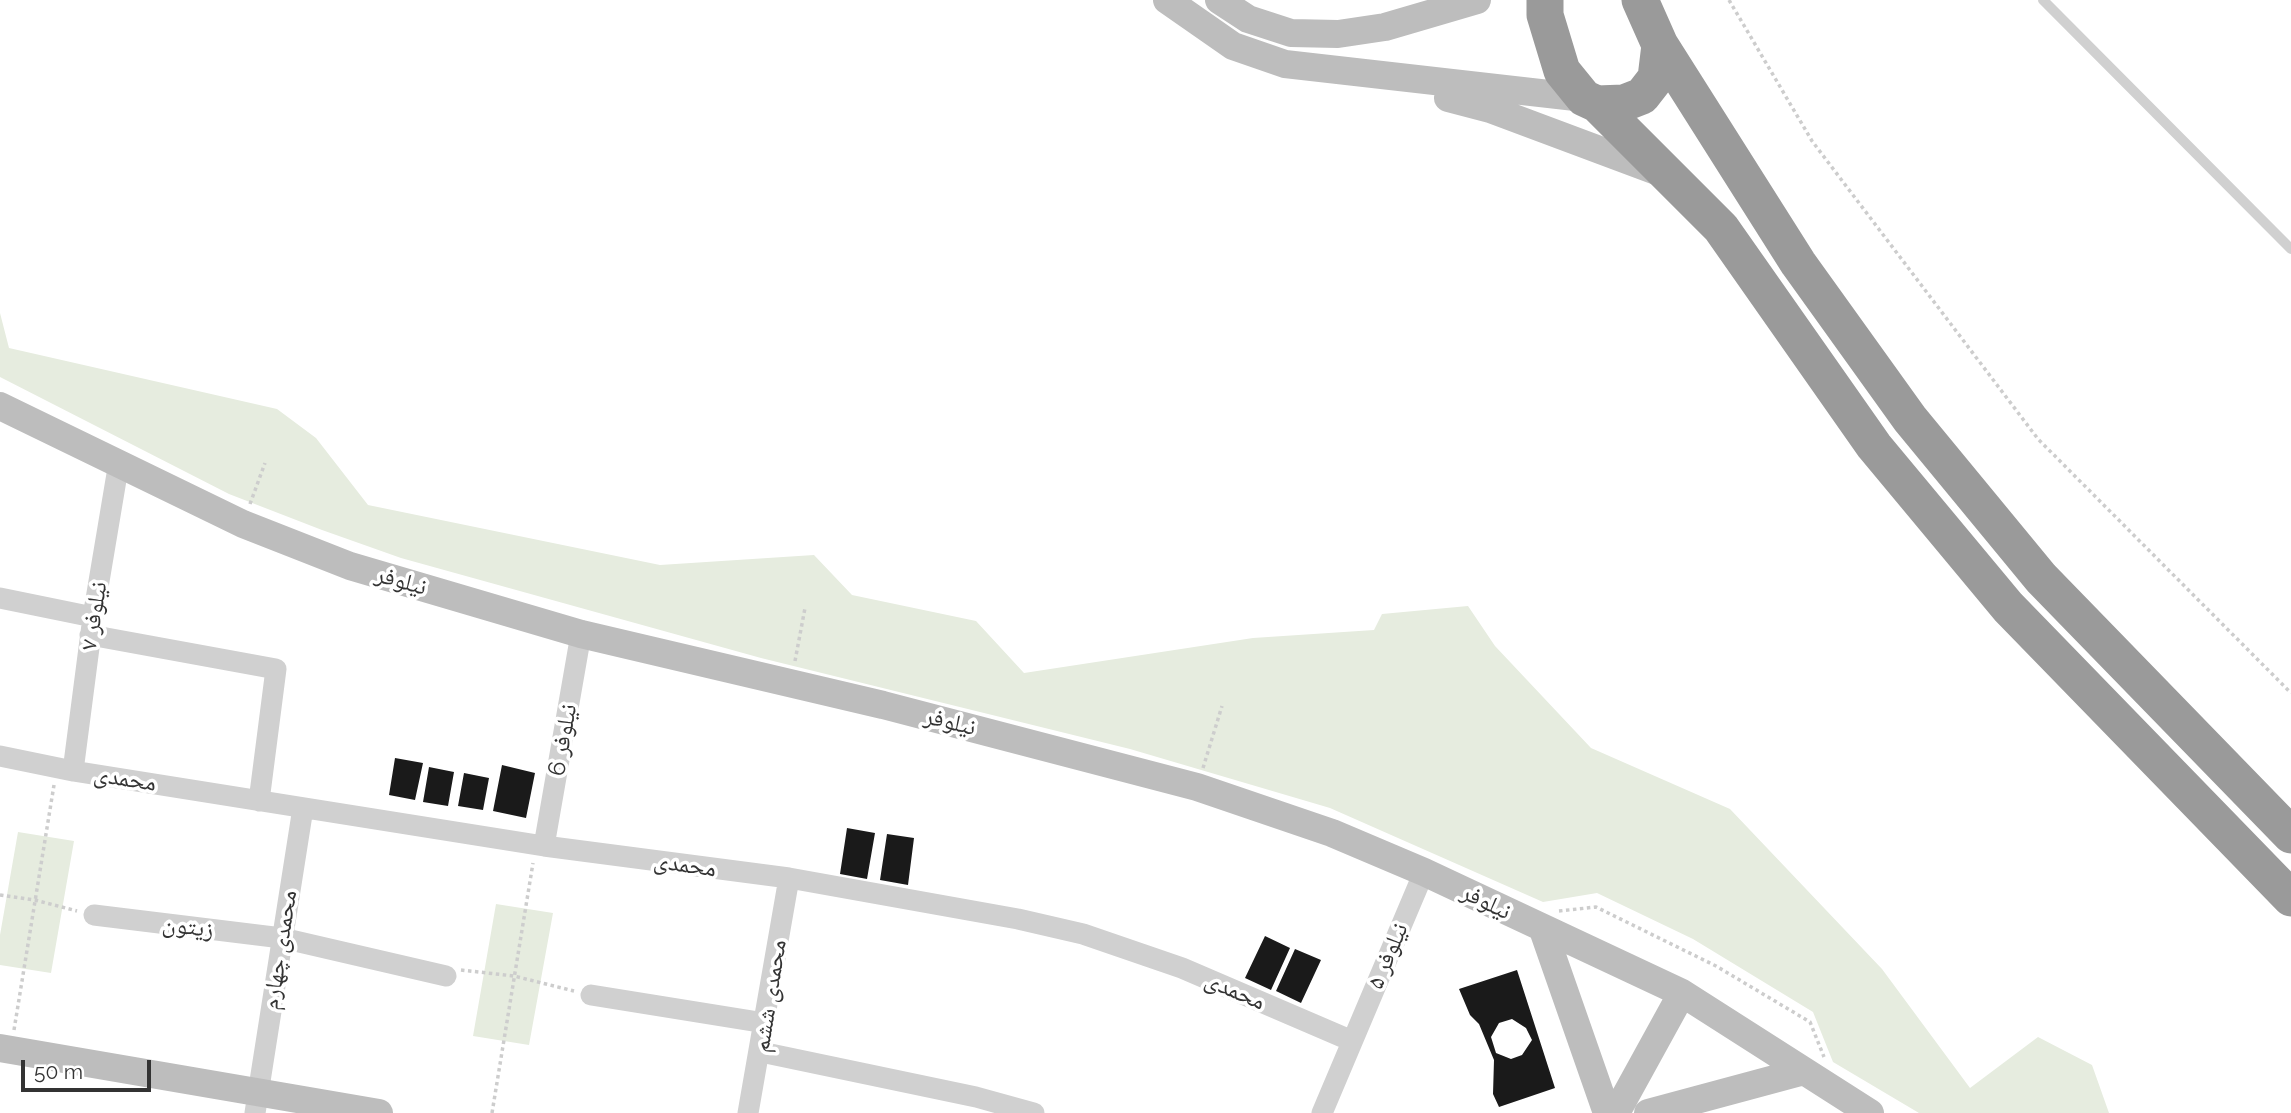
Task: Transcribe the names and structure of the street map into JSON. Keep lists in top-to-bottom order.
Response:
{
  "streets": {
    "street": [
      "نیلوفر",
      "نیلوفر ۷",
      "نیلوفر 6",
      "محمدی",
      "زیتون",
      "محمدی چهارم",
      "نیلوفر ۵",
      "محمدی ششم"
    ]
  },
  "crossings": [
    ["نیلوفر", "نیلوفر ۷"],
    ["نیلوفر", "نیلوفر 6"],
    ["نیلوفر", "نیلوفر ۵"],
    ["نیلوفر ۷", "محمدی"],
    ["نیلوفر 6", "محمدی"],
    ["محمدی", "محمدی چهارم"],
    ["محمدی", "نیلوفر ۵"],
    ["محمدی", "محمدی ششم"],
    ["زیتون", "محمدی چهارم"]
  ],
  "scale_bar": "50 m"
}
